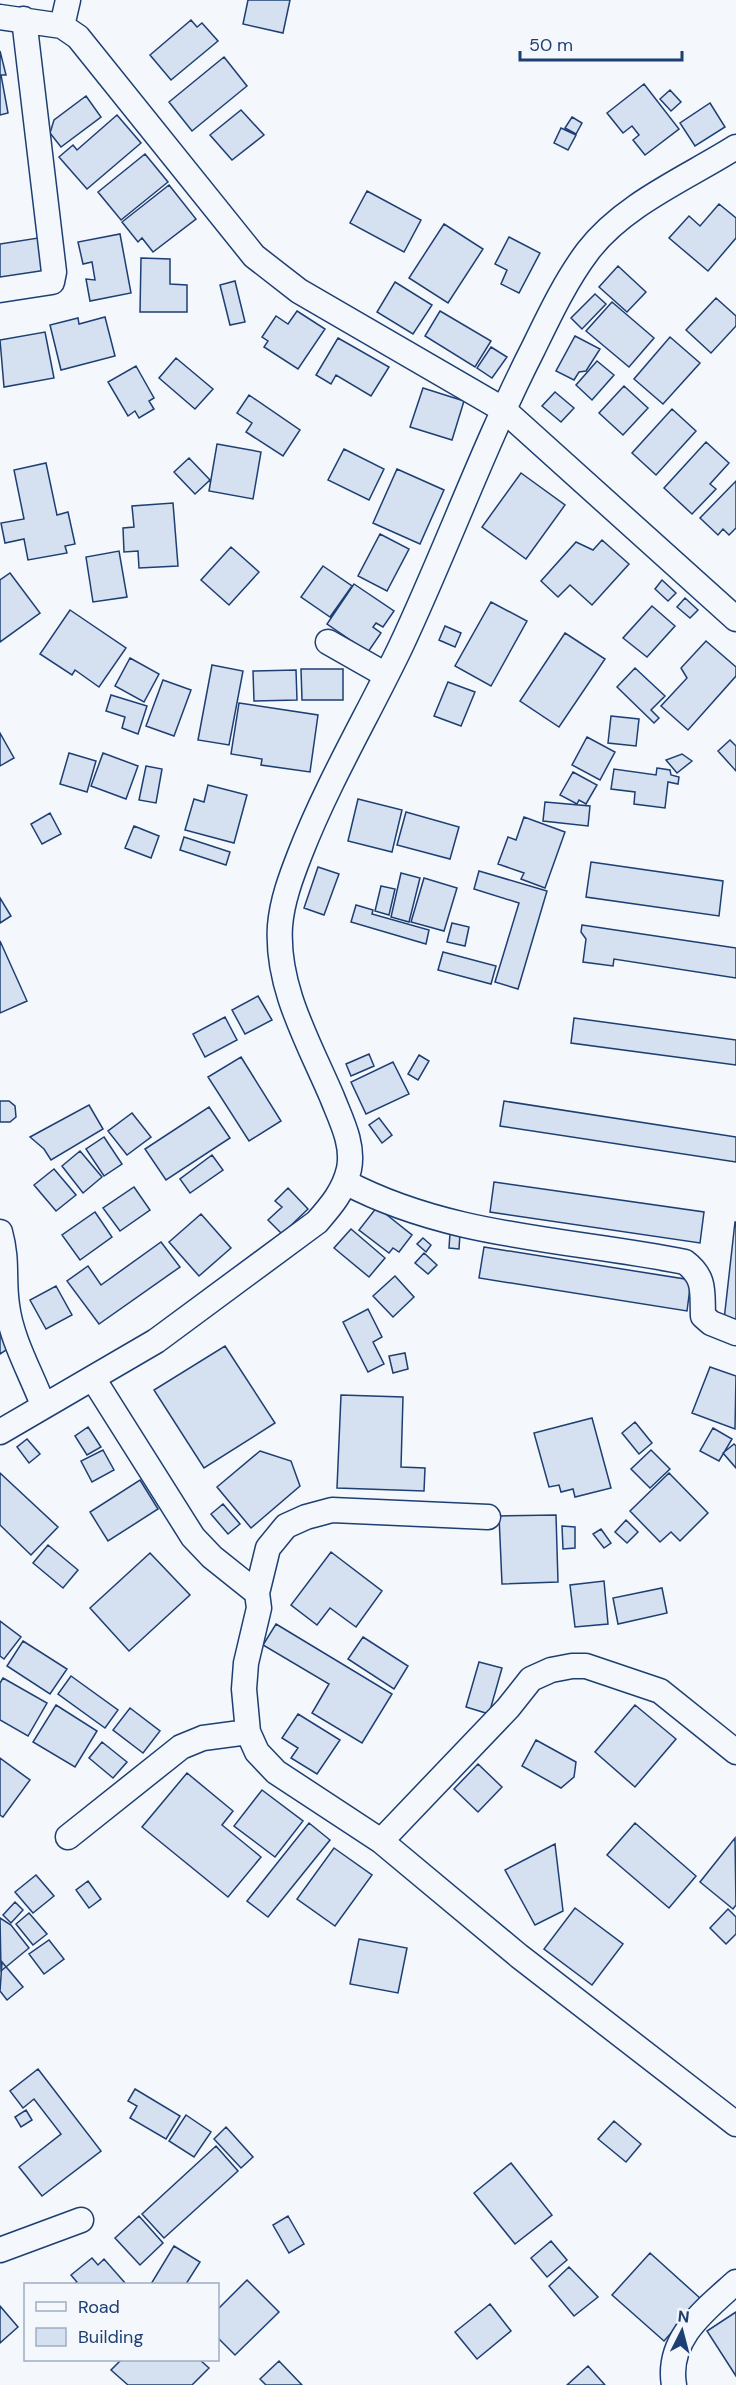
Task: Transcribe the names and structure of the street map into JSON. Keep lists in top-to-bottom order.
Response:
{
  "legend": ["Road", "Building"],
  "scale_bar": "50 m",
  "north": "top"
}
